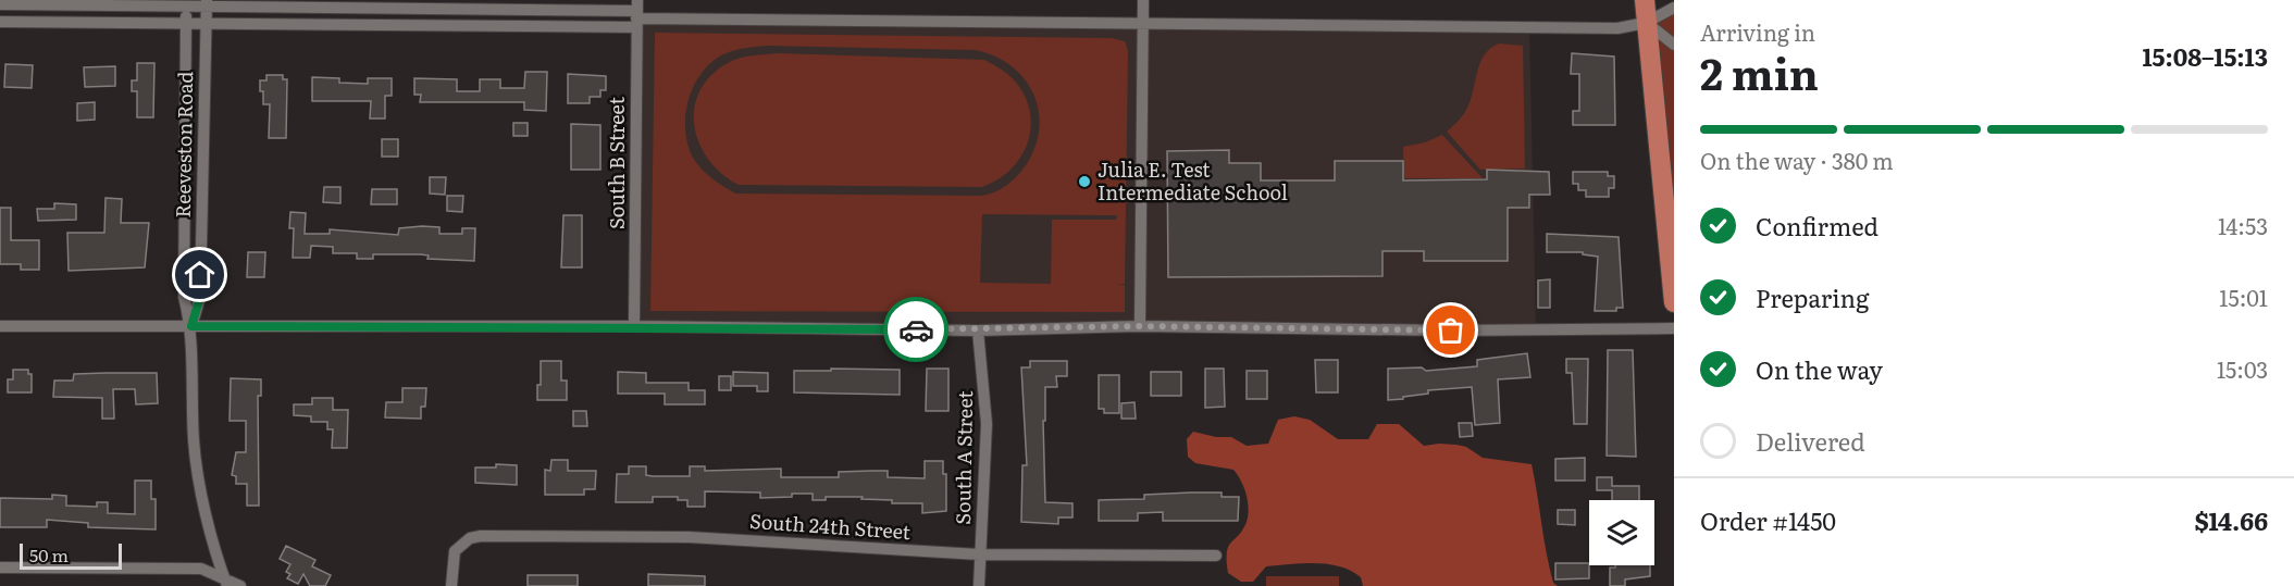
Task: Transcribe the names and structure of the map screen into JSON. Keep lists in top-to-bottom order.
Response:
{
  "streets": {
    "street": [
      "Reeveston Road",
      "South B Street",
      "South A Street",
      "South 24th Street"
    ]
  },
  "crossings": [
    ["South A Street", "South 24th Street"]
  ],
  "places": ["Julia E. Test Intermediate School"],
  "scale_bar": "50 m",
  "page": {
    "heading": ["2 min", "Arriving in", "15:08–15:13"],
    "panel": ["Order #1450", "$14.66"],
    "bar": "On the way · 380 m",
    "list": [
      ["Confirmed", "14:53"],
      ["Preparing", "15:01"],
      ["On the way", "15:03"],
      "Delivered"
    ],
    "scale": "50 m"
  }
}
